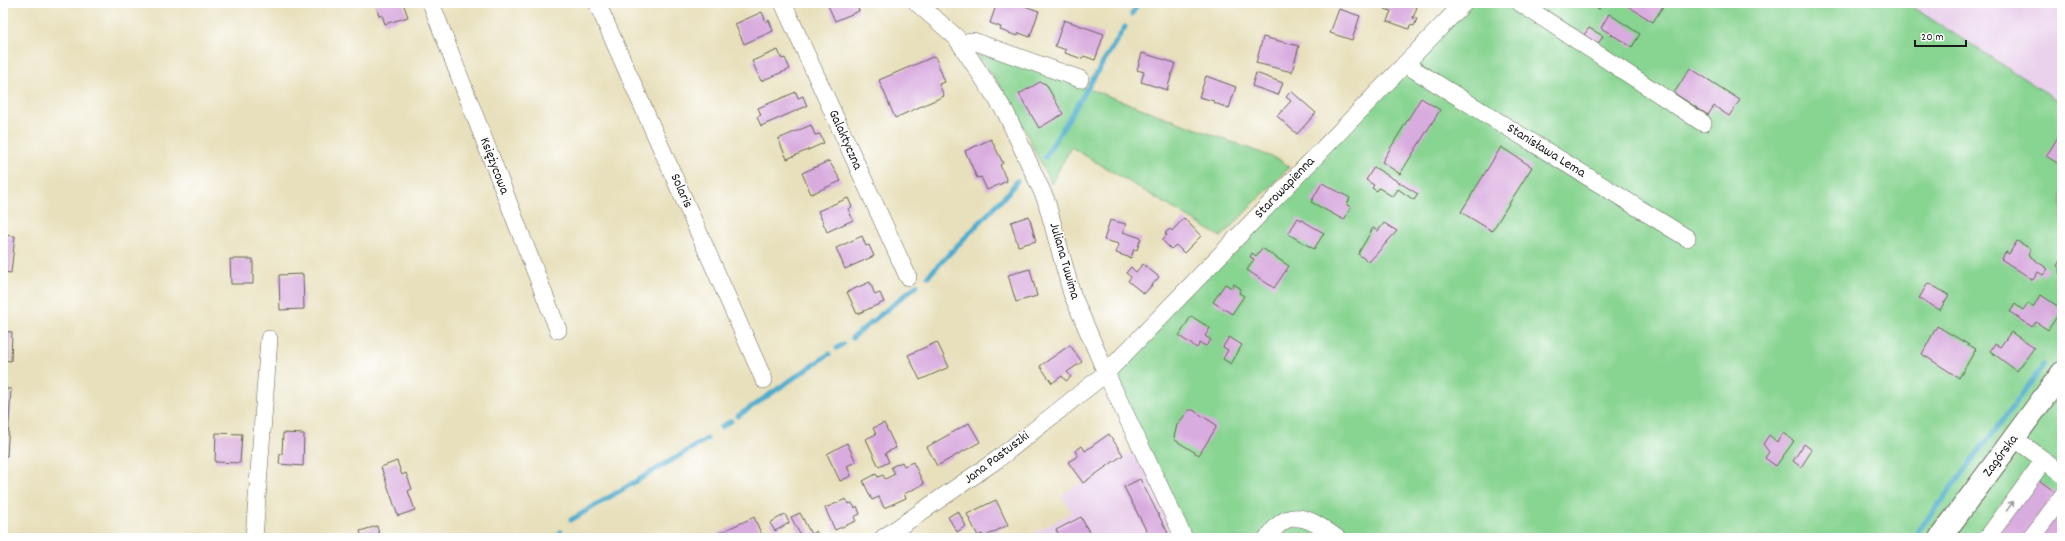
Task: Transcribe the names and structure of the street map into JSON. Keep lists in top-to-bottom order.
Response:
{
  "streets": {
    "highway": ["Zagórska"],
    "street": [
      "Galaktyczna",
      "Stanisława Lema",
      "Księżycowa",
      "Starowapienna",
      "Solaris",
      "Juliana Tuwima",
      "Jana Pastuszki"
    ]
  },
  "crossings": [
    ["Stanisława Lema", "Starowapienna"],
    ["Starowapienna", "Juliana Tuwima"],
    ["Starowapienna", "Jana Pastuszki"],
    ["Juliana Tuwima", "Jana Pastuszki"]
  ],
  "scale_bar": "20 m"
}
